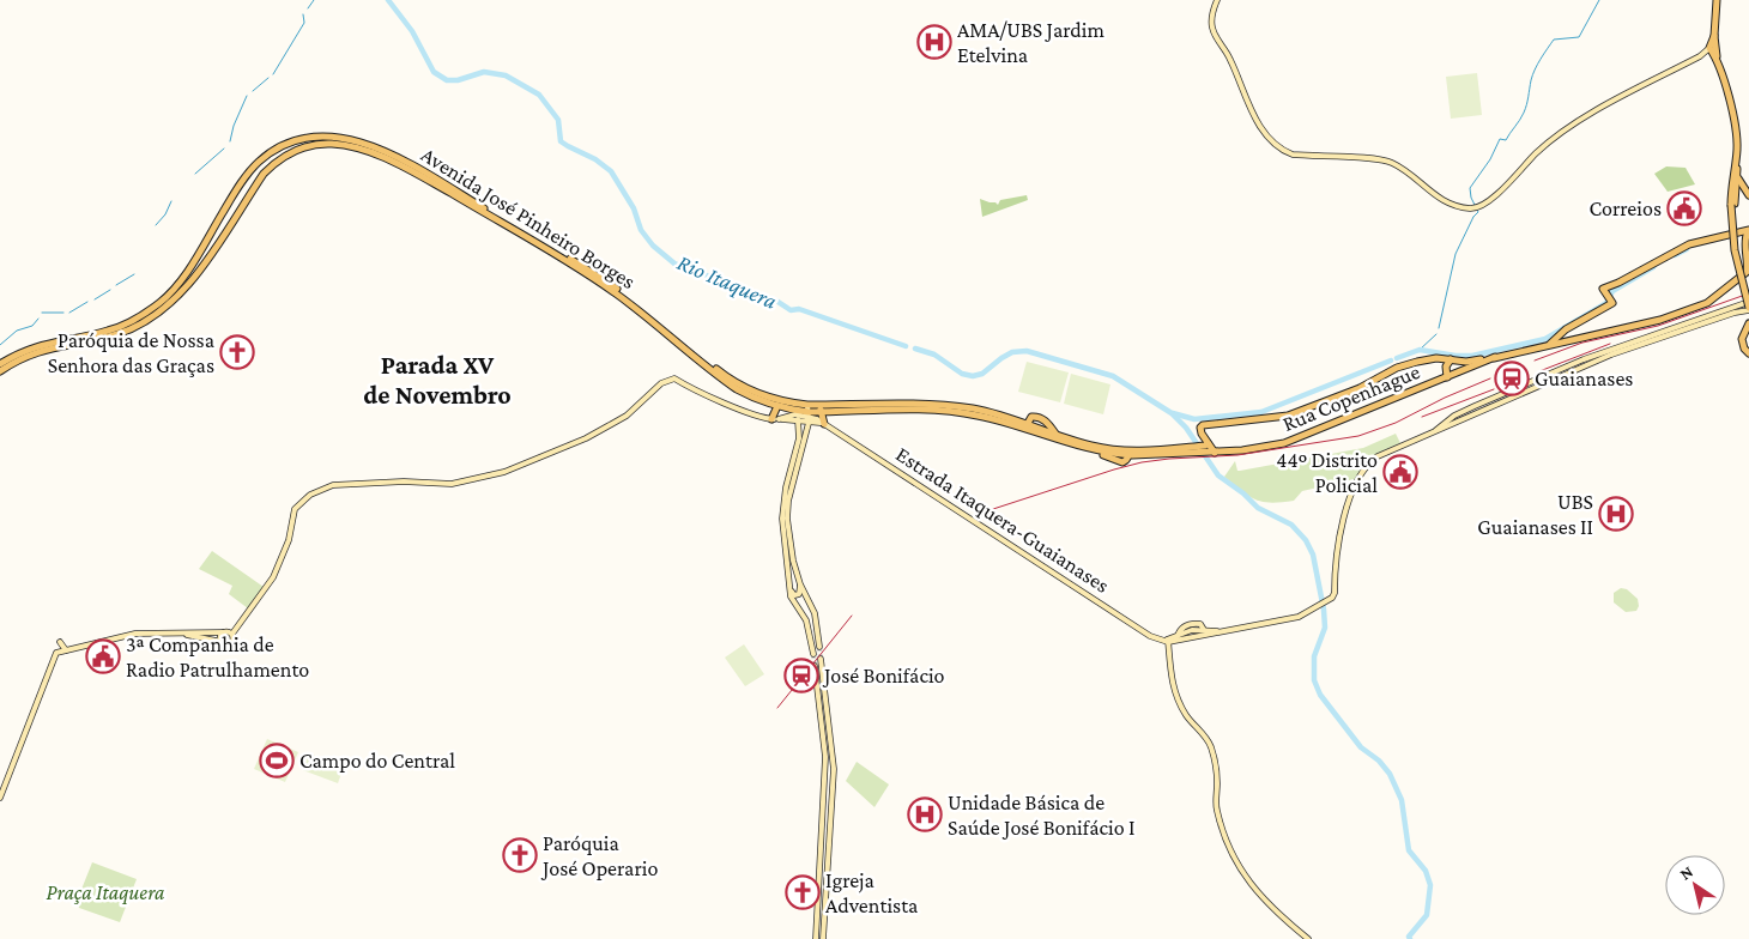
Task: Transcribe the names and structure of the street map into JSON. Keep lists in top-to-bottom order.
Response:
{
  "streets": {
    "main road": ["Avenida José Pinheiro Borges", "Rua Copenhague", "Estrada Itaquera-Guaianases"]
  },
  "crossings": [
    ["Avenida José Pinheiro Borges", "Estrada Itaquera-Guaianases"]
  ],
  "districts": ["Parada XV de Novembro"],
  "water": ["Rio Itaquera"],
  "parks": ["Praça Itaquera"],
  "places": {
    "hospital": ["AMA/UBS Jardim Etelvina", "UBS Guaianases II", "Unidade Básica de Saúde José Bonifácio I"],
    "public building": ["Correios", "44º Distrito Policial", "3ª Companhia de Radio Patrulhamento"],
    "church": ["Paróquia de Nossa Senhora das Graças", "Paróquia José Operario", "Igreja Adventista"],
    "station": ["Guaianases", "José Bonifácio"],
    "sports": ["Campo do Central"]
  },
  "north": "top left"
}
